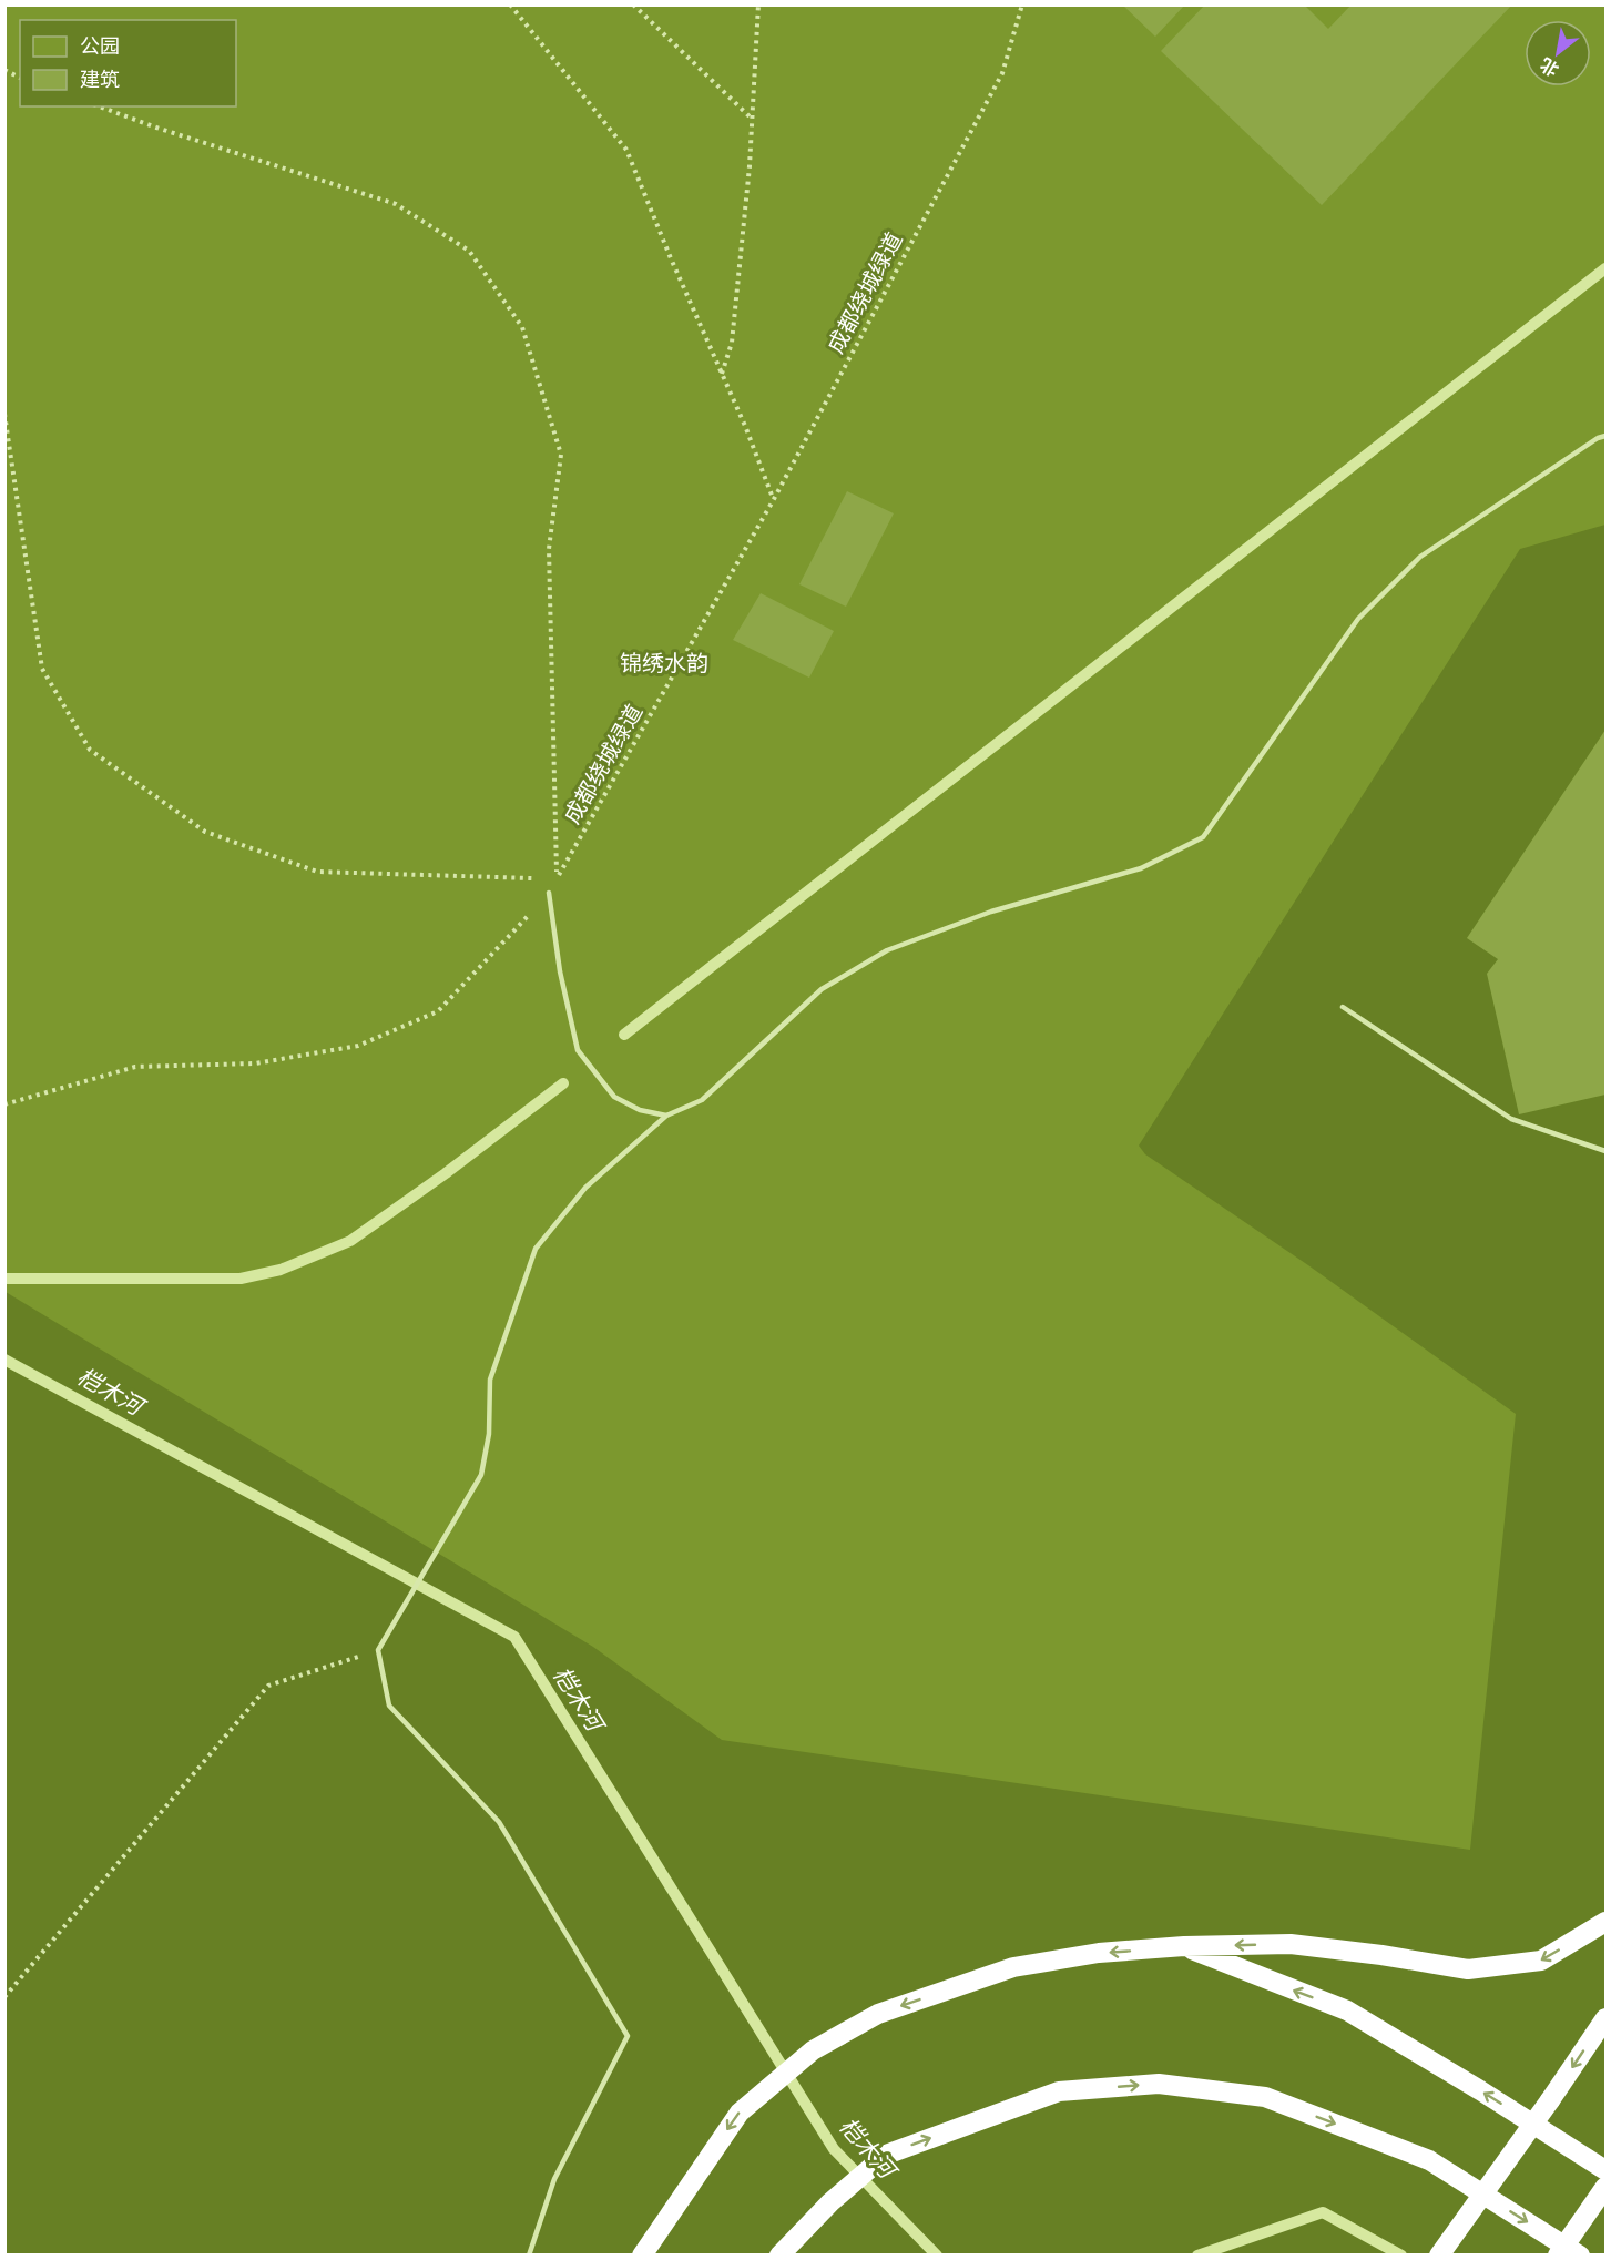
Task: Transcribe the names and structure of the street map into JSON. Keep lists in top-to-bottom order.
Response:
{
  "streets": {
    "path": ["成都绕城绿道"]
  },
  "water": ["桤木河"],
  "parks": ["锦绣水韵"],
  "legend": ["公园", "建筑"],
  "north": "bottom left"
}
